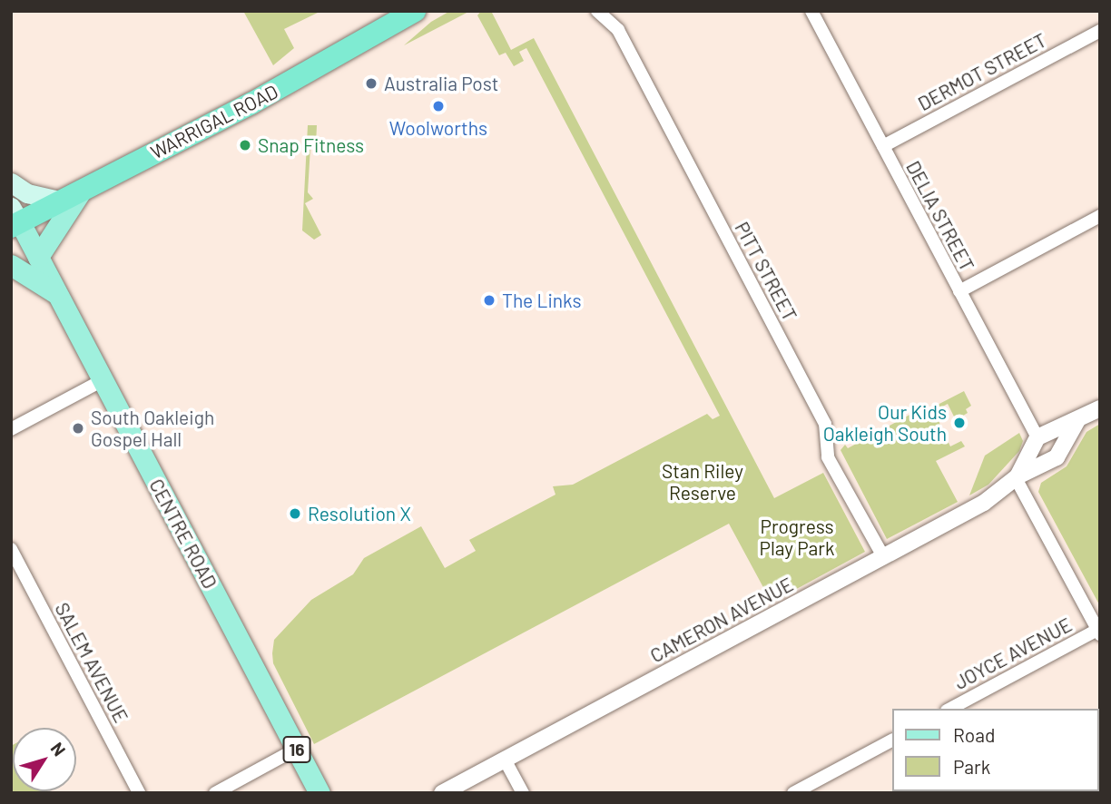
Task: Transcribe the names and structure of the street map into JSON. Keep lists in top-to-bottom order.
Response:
{
  "streets": {
    "highway": ["WARRIGAL ROAD"],
    "main road": ["CENTRE ROAD", "16"],
    "street": [
      "DERMOT STREET",
      "DELIA STREET",
      "PITT STREET",
      "CAMERON AVENUE",
      "JOYCE AVENUE",
      "SALEM AVENUE"
    ]
  },
  "crossings": [
    ["DERMOT STREET", "DELIA STREET"],
    ["WARRIGAL ROAD", "CENTRE ROAD"],
    ["DELIA STREET", "CAMERON AVENUE"],
    ["PITT STREET", "CAMERON AVENUE"]
  ],
  "parks": ["Stan Riley Reserve", "Progress Play Park"],
  "places": [
    "Australia Post",
    "Woolworths",
    "Snap Fitness",
    "The Links",
    "Our Kids Oakleigh South",
    "South Oakleigh Gospel Hall",
    "Resolution X"
  ],
  "legend": ["Road", "Park"],
  "north": "top right"
}
